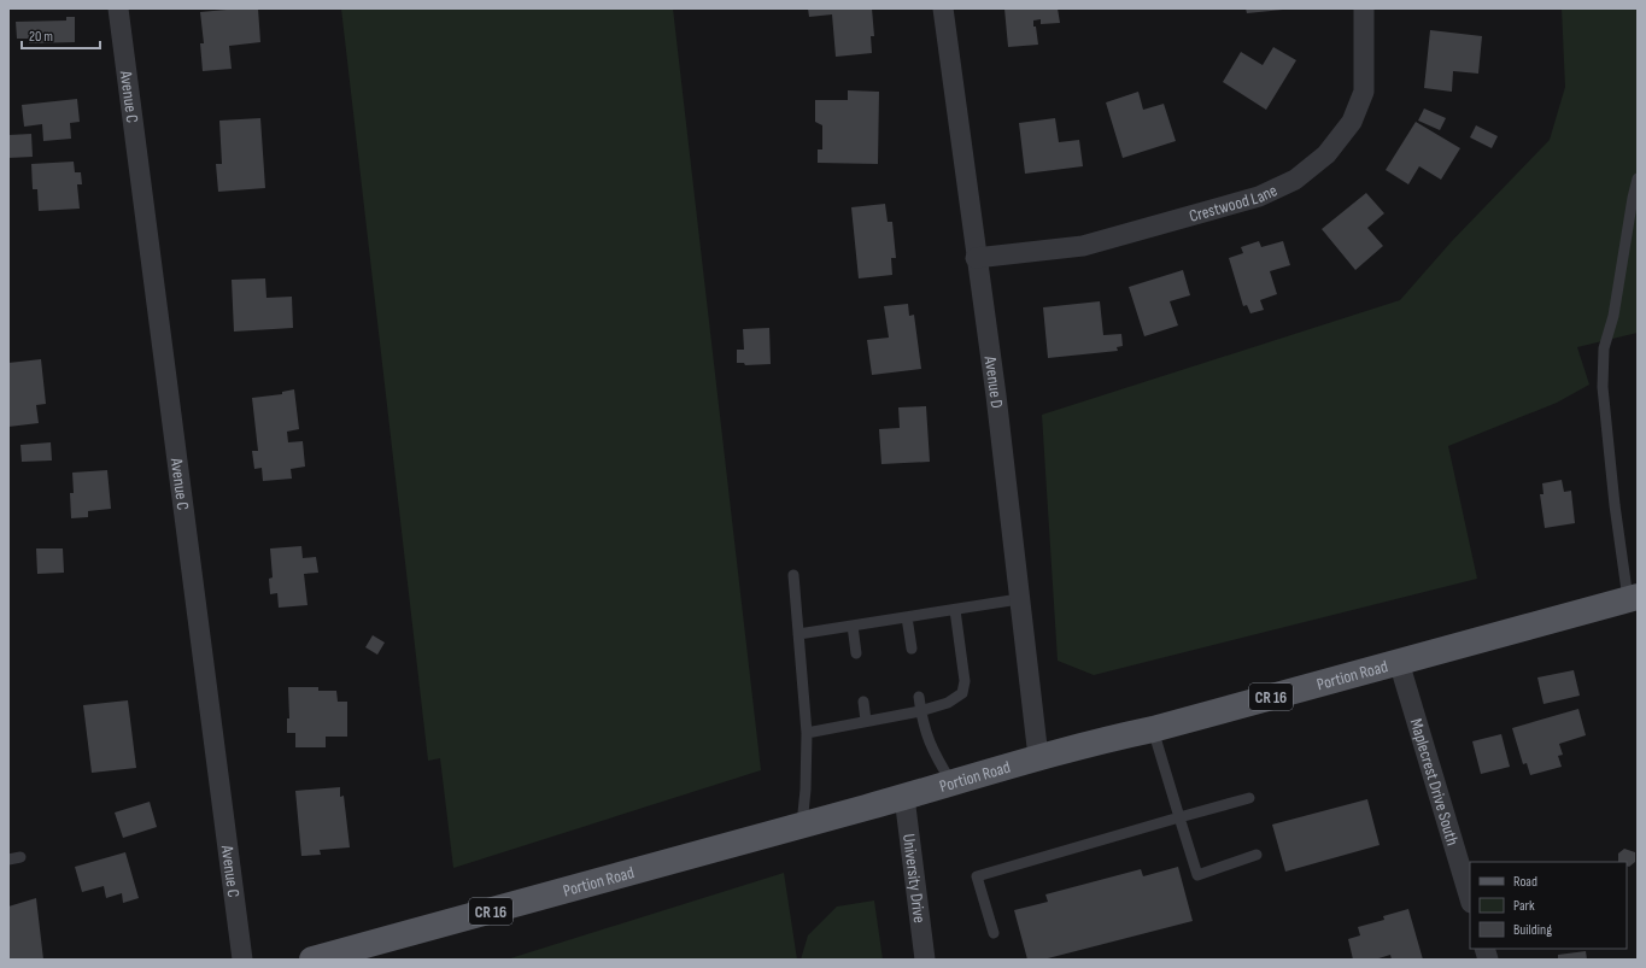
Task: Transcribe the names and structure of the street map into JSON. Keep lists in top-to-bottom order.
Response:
{
  "streets": {
    "main road": ["Portion Road", "CR 16"],
    "street": [
      "Avenue C",
      "Crestwood Lane",
      "Avenue D",
      "Maplecrest Drive South",
      "University Drive"
    ]
  },
  "crossings": [
    ["Crestwood Lane", "Avenue D"],
    ["Avenue D", "Portion Road"],
    ["Portion Road", "Maplecrest Drive South"],
    ["Portion Road", "University Drive"]
  ],
  "legend": ["Road", "Park", "Building"],
  "scale_bar": "20 m"
}
